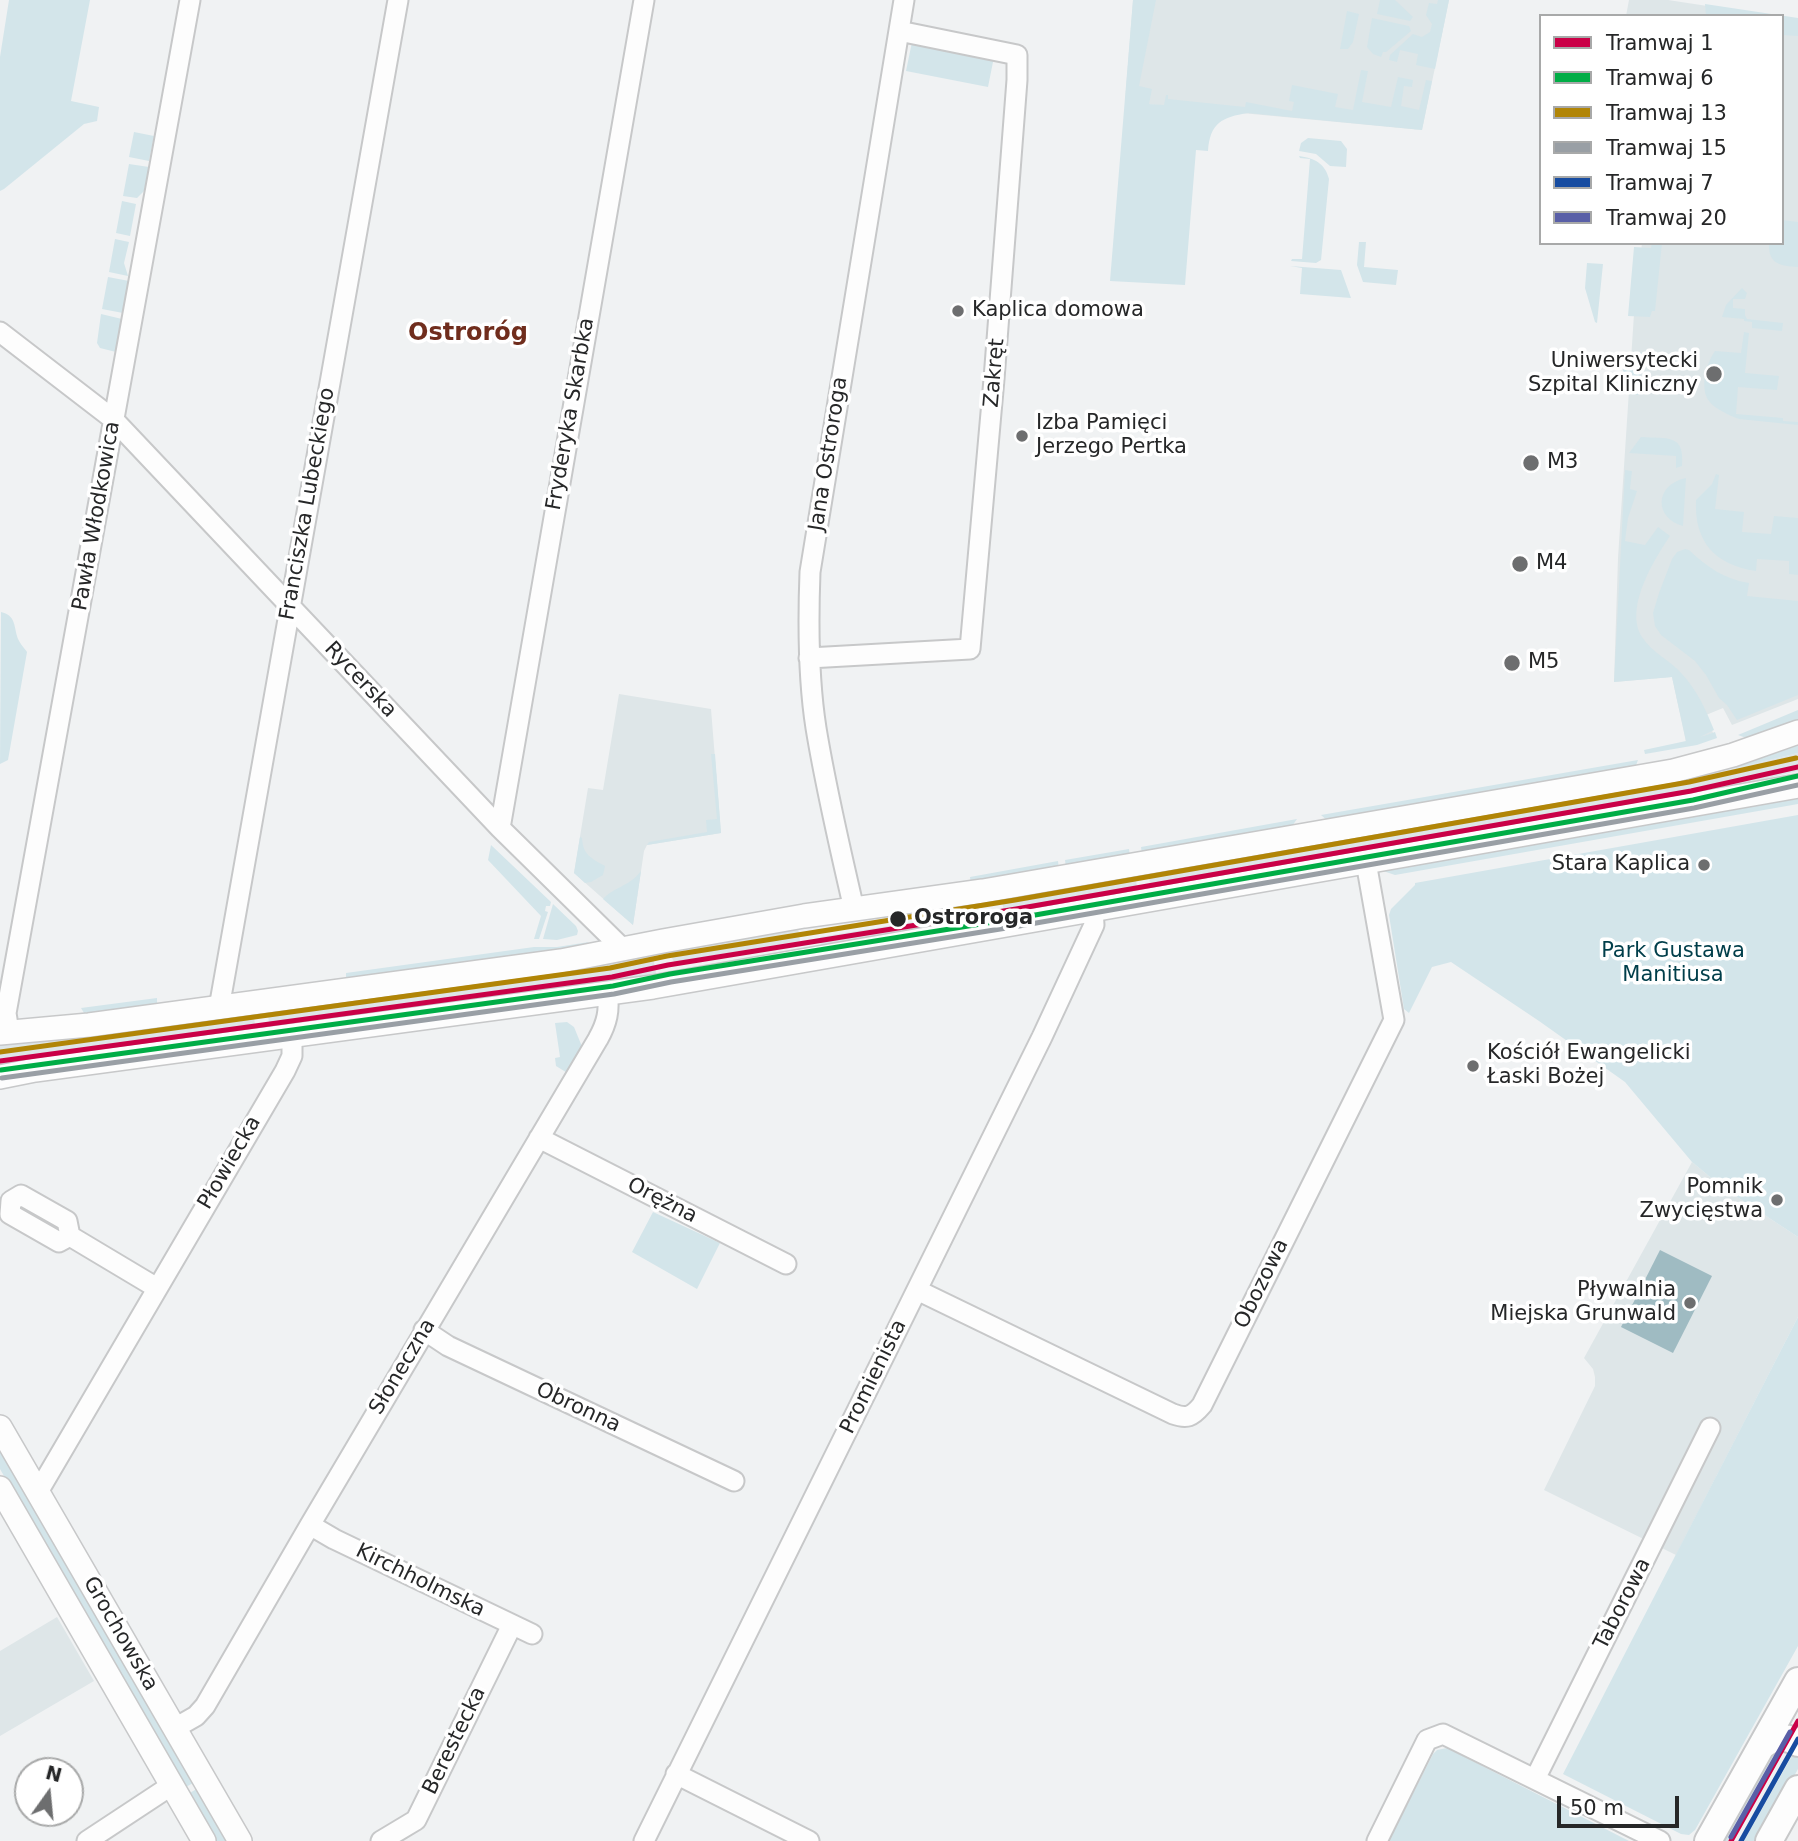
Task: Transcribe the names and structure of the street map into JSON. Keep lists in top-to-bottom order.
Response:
{
  "streets": {
    "street": [
      "Zakręt",
      "Fryderyka Skarbka",
      "Jana Ostroroga",
      "Franciszka Lubeckiego",
      "Pawła Włodkowica",
      "Rycerska",
      "Płowiecka",
      "Orężna",
      "Obozowa",
      "Słoneczna",
      "Promienista",
      "Obronna",
      "Kirchholmska",
      "Taborowa",
      "Grochowska",
      "Berestecka"
    ]
  },
  "crossings": [
    ["Zakręt", "Jana Ostroroga"],
    ["Fryderyka Skarbka", "Rycerska"],
    ["Franciszka Lubeckiego", "Rycerska"],
    ["Pawła Włodkowica", "Rycerska"],
    ["Płowiecka", "Grochowska"],
    ["Orężna", "Słoneczna"],
    ["Obozowa", "Promienista"],
    ["Słoneczna", "Obronna"],
    ["Słoneczna", "Kirchholmska"],
    ["Słoneczna", "Grochowska"],
    ["Kirchholmska", "Berestecka"]
  ],
  "districts": ["Ostroróg"],
  "parks": ["Park Gustawa Manitiusa"],
  "places": [
    "Kaplica domowa",
    "Uniwersytecki Szpital Kliniczny",
    "Izba Pamięci Jerzego Pertka",
    "M3",
    "M4",
    "M5",
    "Stara Kaplica",
    "Ostroroga",
    "Kościół Ewangelicki Łaski Bożej",
    "Pomnik Zwycięstwa",
    "Pływalnia Miejska Grunwald"
  ],
  "lines": [
    "tram line 13",
    "tram line 1",
    "tram line 6",
    "tram line 15",
    "tram line 20",
    "tram line 7"
  ],
  "legend": [
    "Tramwaj 1",
    "Tramwaj 6",
    "Tramwaj 13",
    "Tramwaj 15",
    "Tramwaj 7",
    "Tramwaj 20"
  ],
  "scale_bar": "50 m",
  "north": "top"
}
